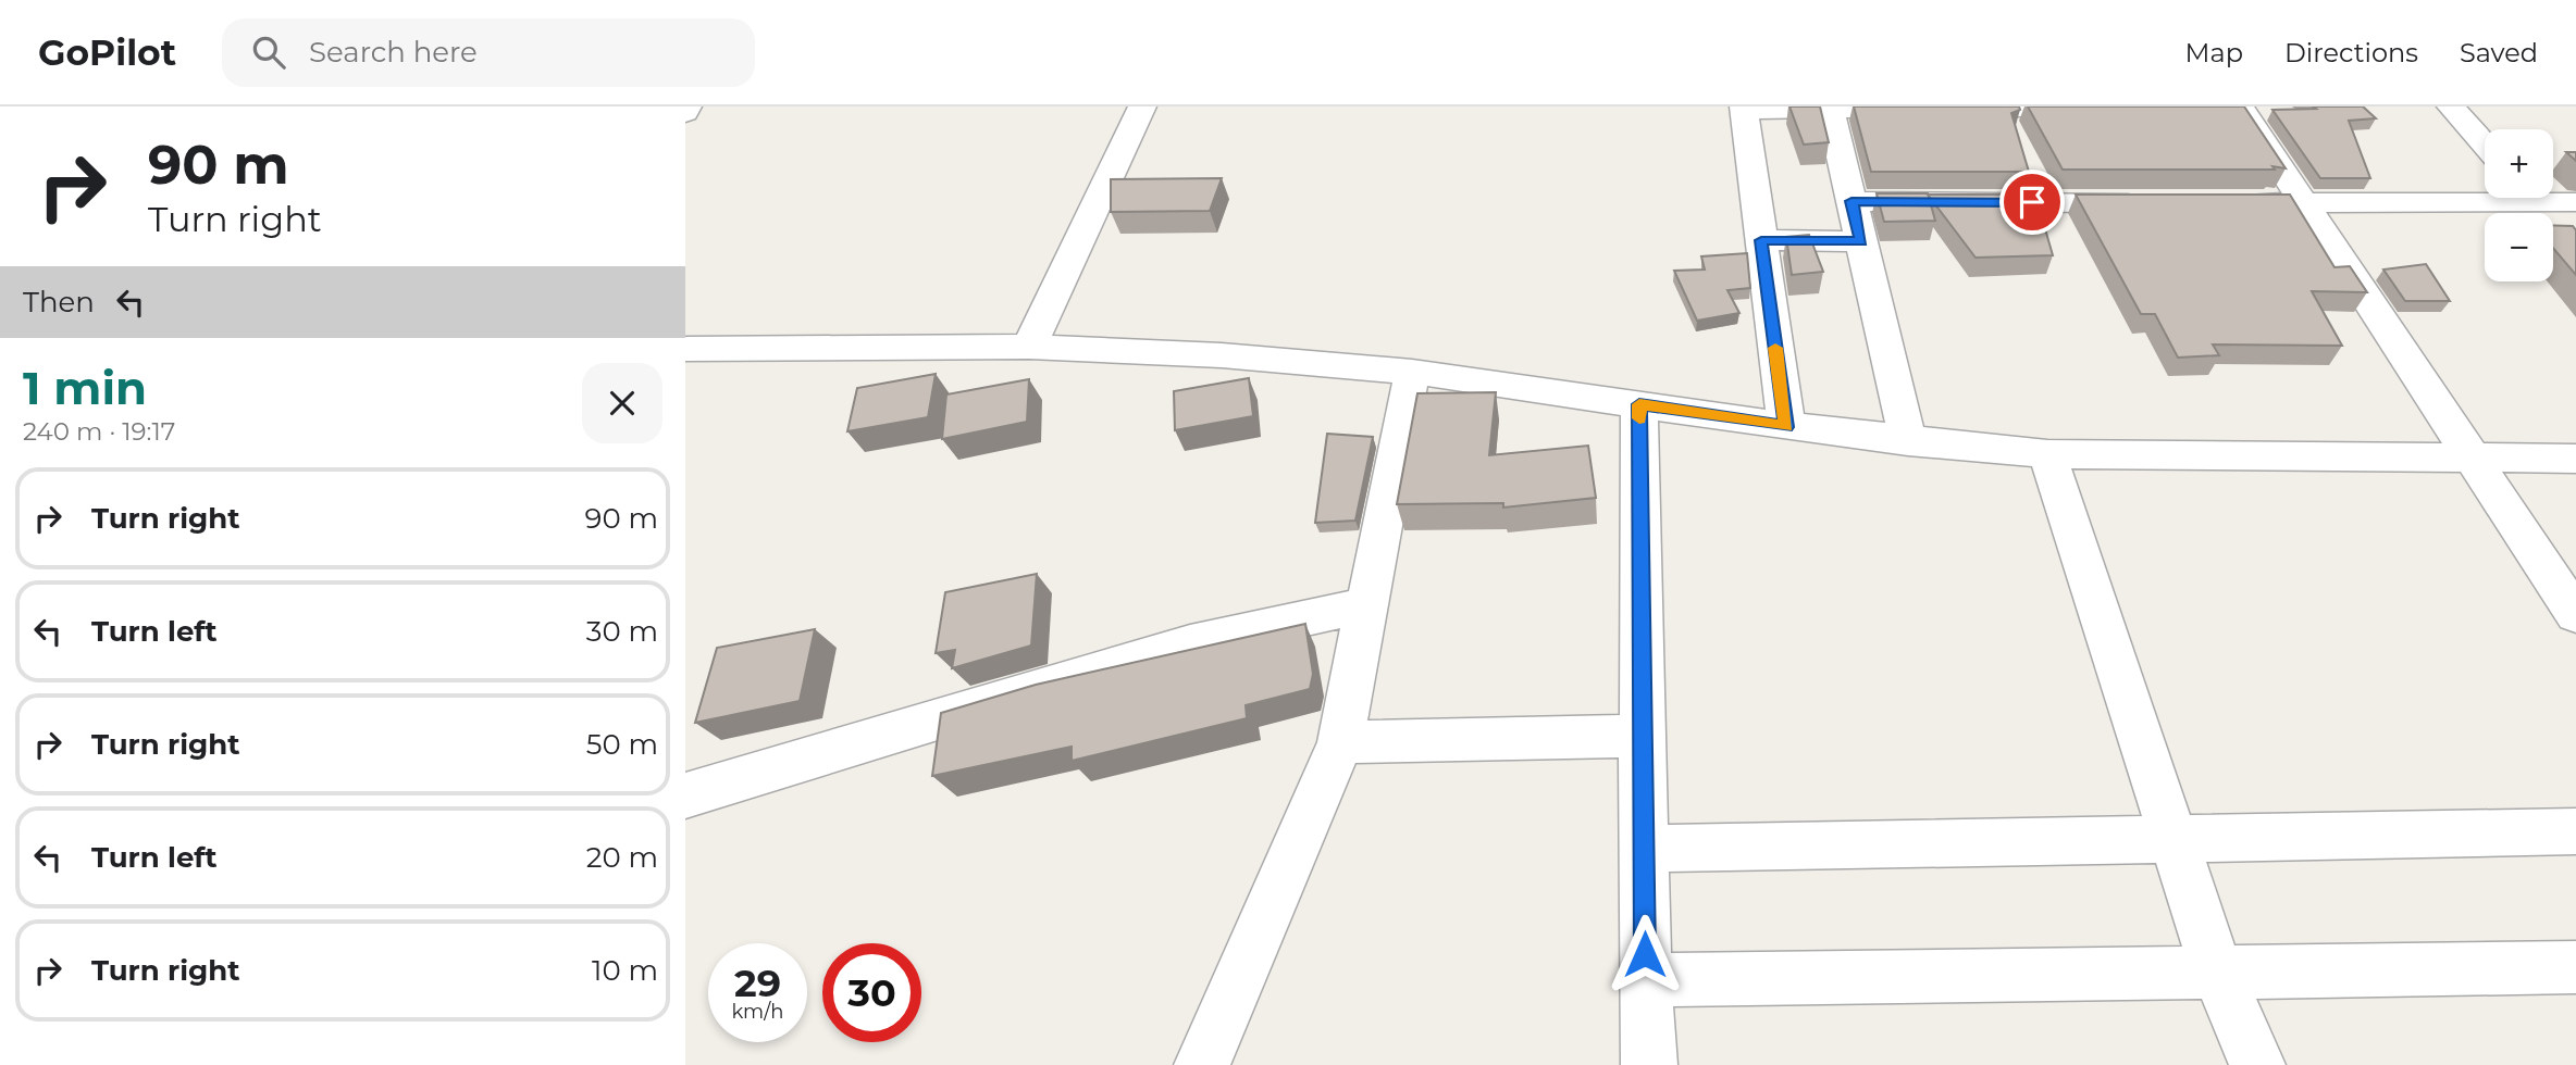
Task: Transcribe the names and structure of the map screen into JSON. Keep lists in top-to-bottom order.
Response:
{
  "page": {
    "header": "GoPilot",
    "search": "Search here",
    "nav": ["Map", "Directions", "Saved"],
    "turn": ["90 m", "Turn right"],
    "map_buttons": ["+", "−"],
    "then": "Then",
    "heading": ["1 min", "240 m · 19:17"],
    "list": [
      {
        "name": "Turn right",
        "value": "90 m"
      },
      {
        "name": "Turn left",
        "value": "30 m"
      },
      {
        "name": "Turn right",
        "value": "50 m"
      },
      {
        "name": "Turn left",
        "value": "20 m"
      },
      {
        "name": "Turn right",
        "value": "10 m"
      }
    ],
    "speed": "29 km/h",
    "limit": "30"
  }
}
